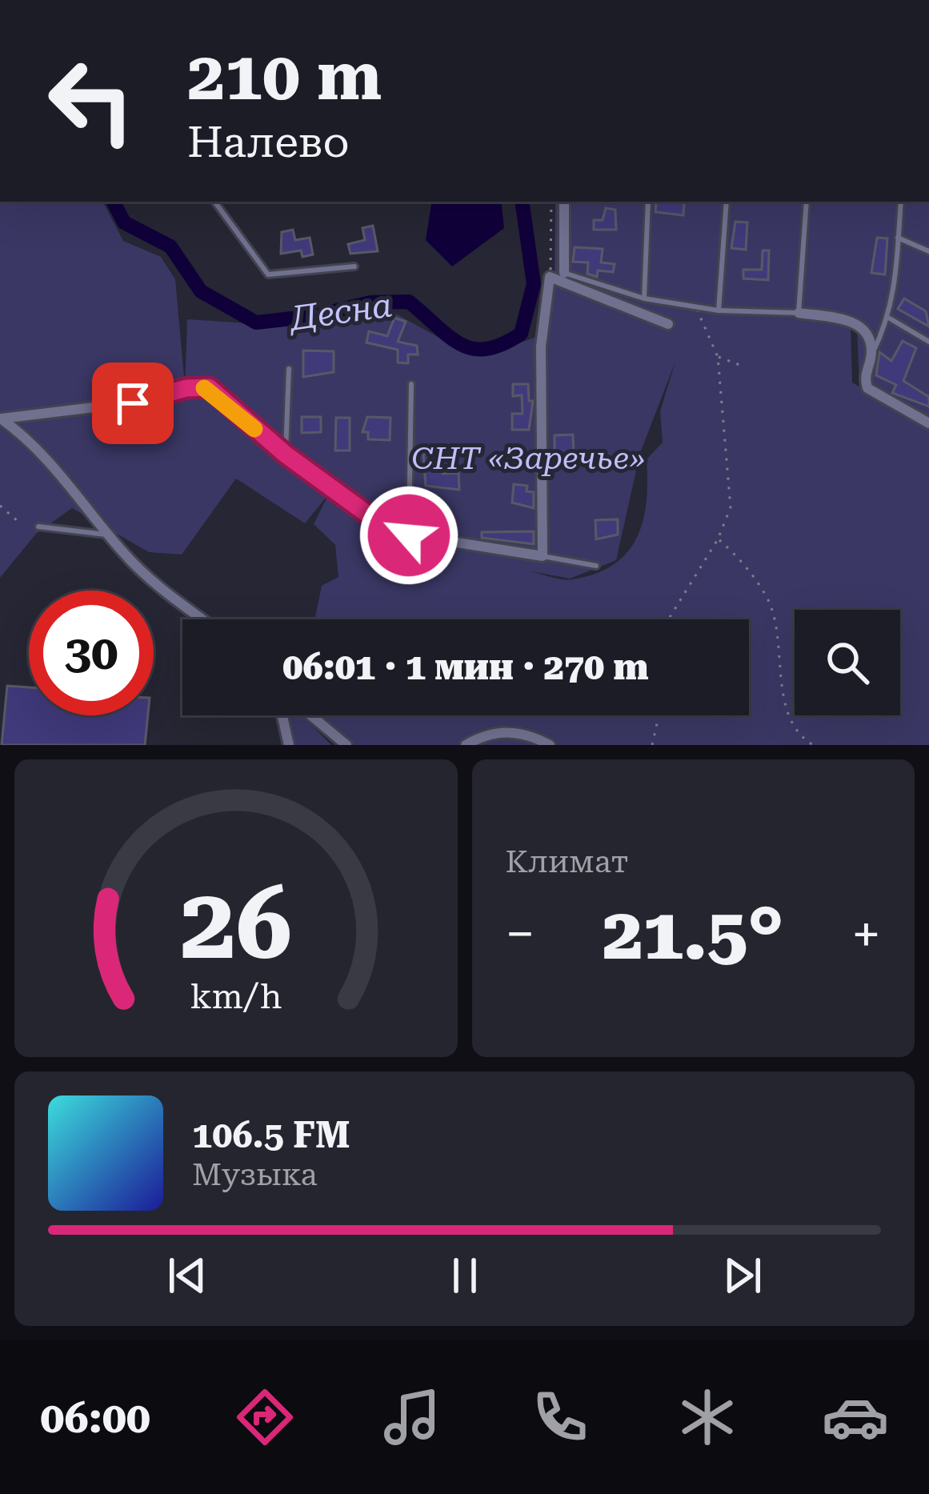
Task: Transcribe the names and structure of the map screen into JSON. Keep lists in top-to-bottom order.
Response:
{
  "water": ["Десна"],
  "parks": ["СНТ «Заречье»"],
  "page": {
    "turn": ["210 m", "Налево"],
    "limit": "30",
    "trip": "06:01 · 1 мин · 270 m",
    "tile": "Климат",
    "heat": ["−", "21.5°", "+"],
    "song": ["106.5 FM", "Музыка"],
    "tabs": "06:00",
    "gauge": ["26", "km/h"]
  }
}
